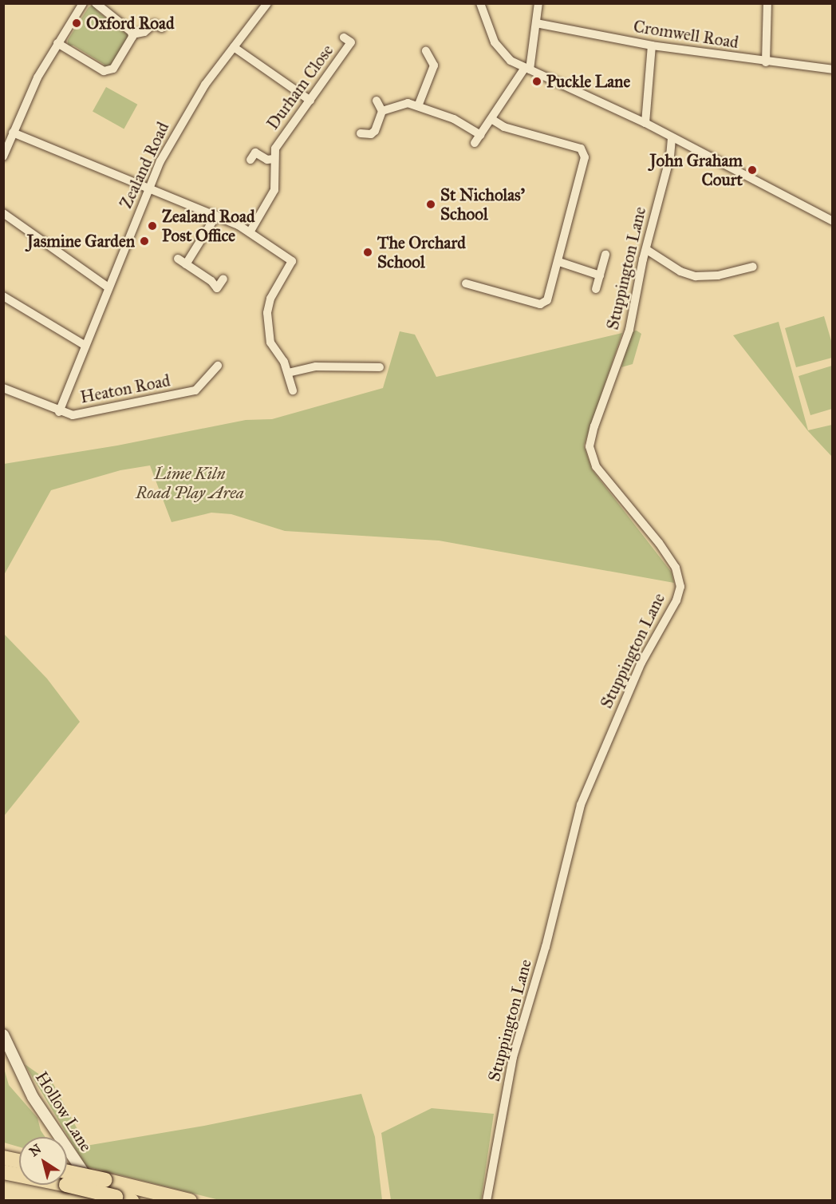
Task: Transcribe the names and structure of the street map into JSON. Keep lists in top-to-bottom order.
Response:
{
  "streets": {
    "street": [
      "Cromwell Road",
      "Durham Close",
      "Zealand Road",
      "Stuppington Lane",
      "Heaton Road",
      "Hollow Lane"
    ]
  },
  "crossings": [
    ["Zealand Road", "Heaton Road"]
  ],
  "parks": ["Lime Kiln Road Play Area"],
  "places": [
    "Oxford Road",
    "Puckle Lane",
    "John Graham Court",
    "St Nicholas' School",
    "Zealand Road Post Office",
    "Jasmine Garden",
    "The Orchard School"
  ],
  "north": "top left"
}
